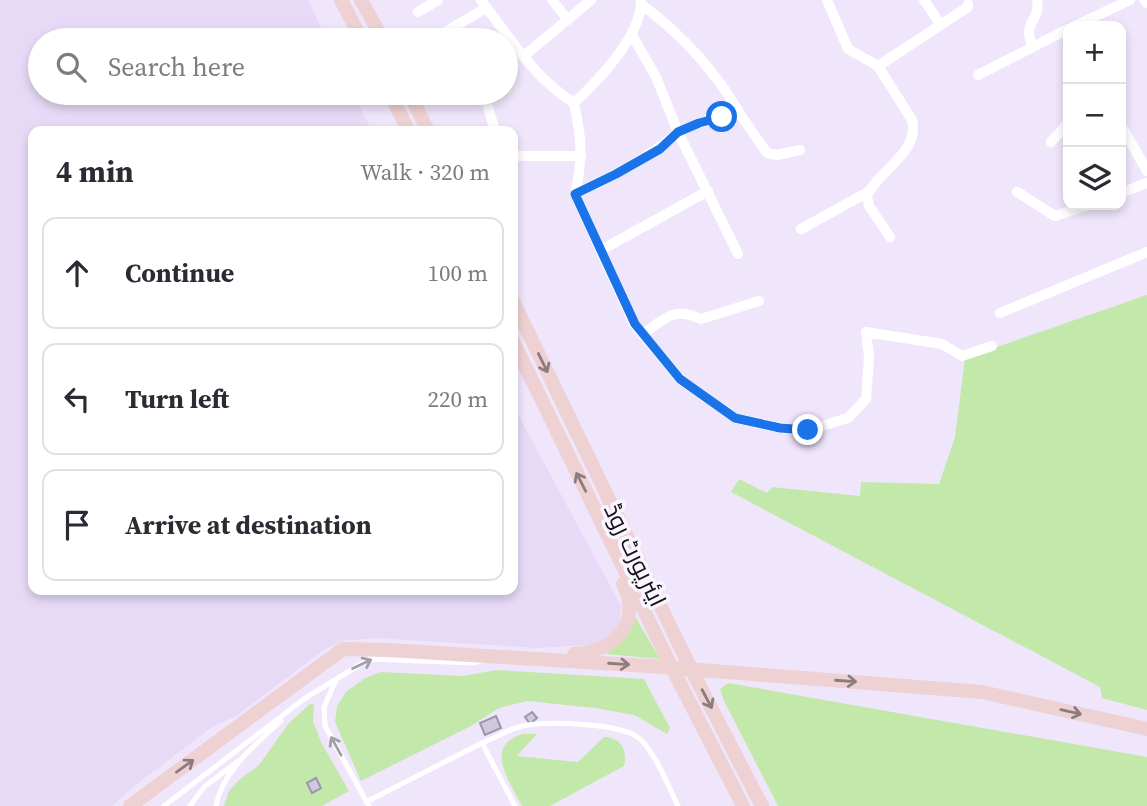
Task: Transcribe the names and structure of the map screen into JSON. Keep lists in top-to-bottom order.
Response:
{
  "streets": {
    "main road": ["ایئرپورٹ روڈ"]
  },
  "page": {
    "map_buttons": ["+", "−"],
    "search": "Search here",
    "heading": ["4 min", "Walk · 320 m"],
    "list": [
      ["Continue", "100 m"],
      ["Turn left", "220 m"],
      "Arrive at destination"
    ]
  }
}
